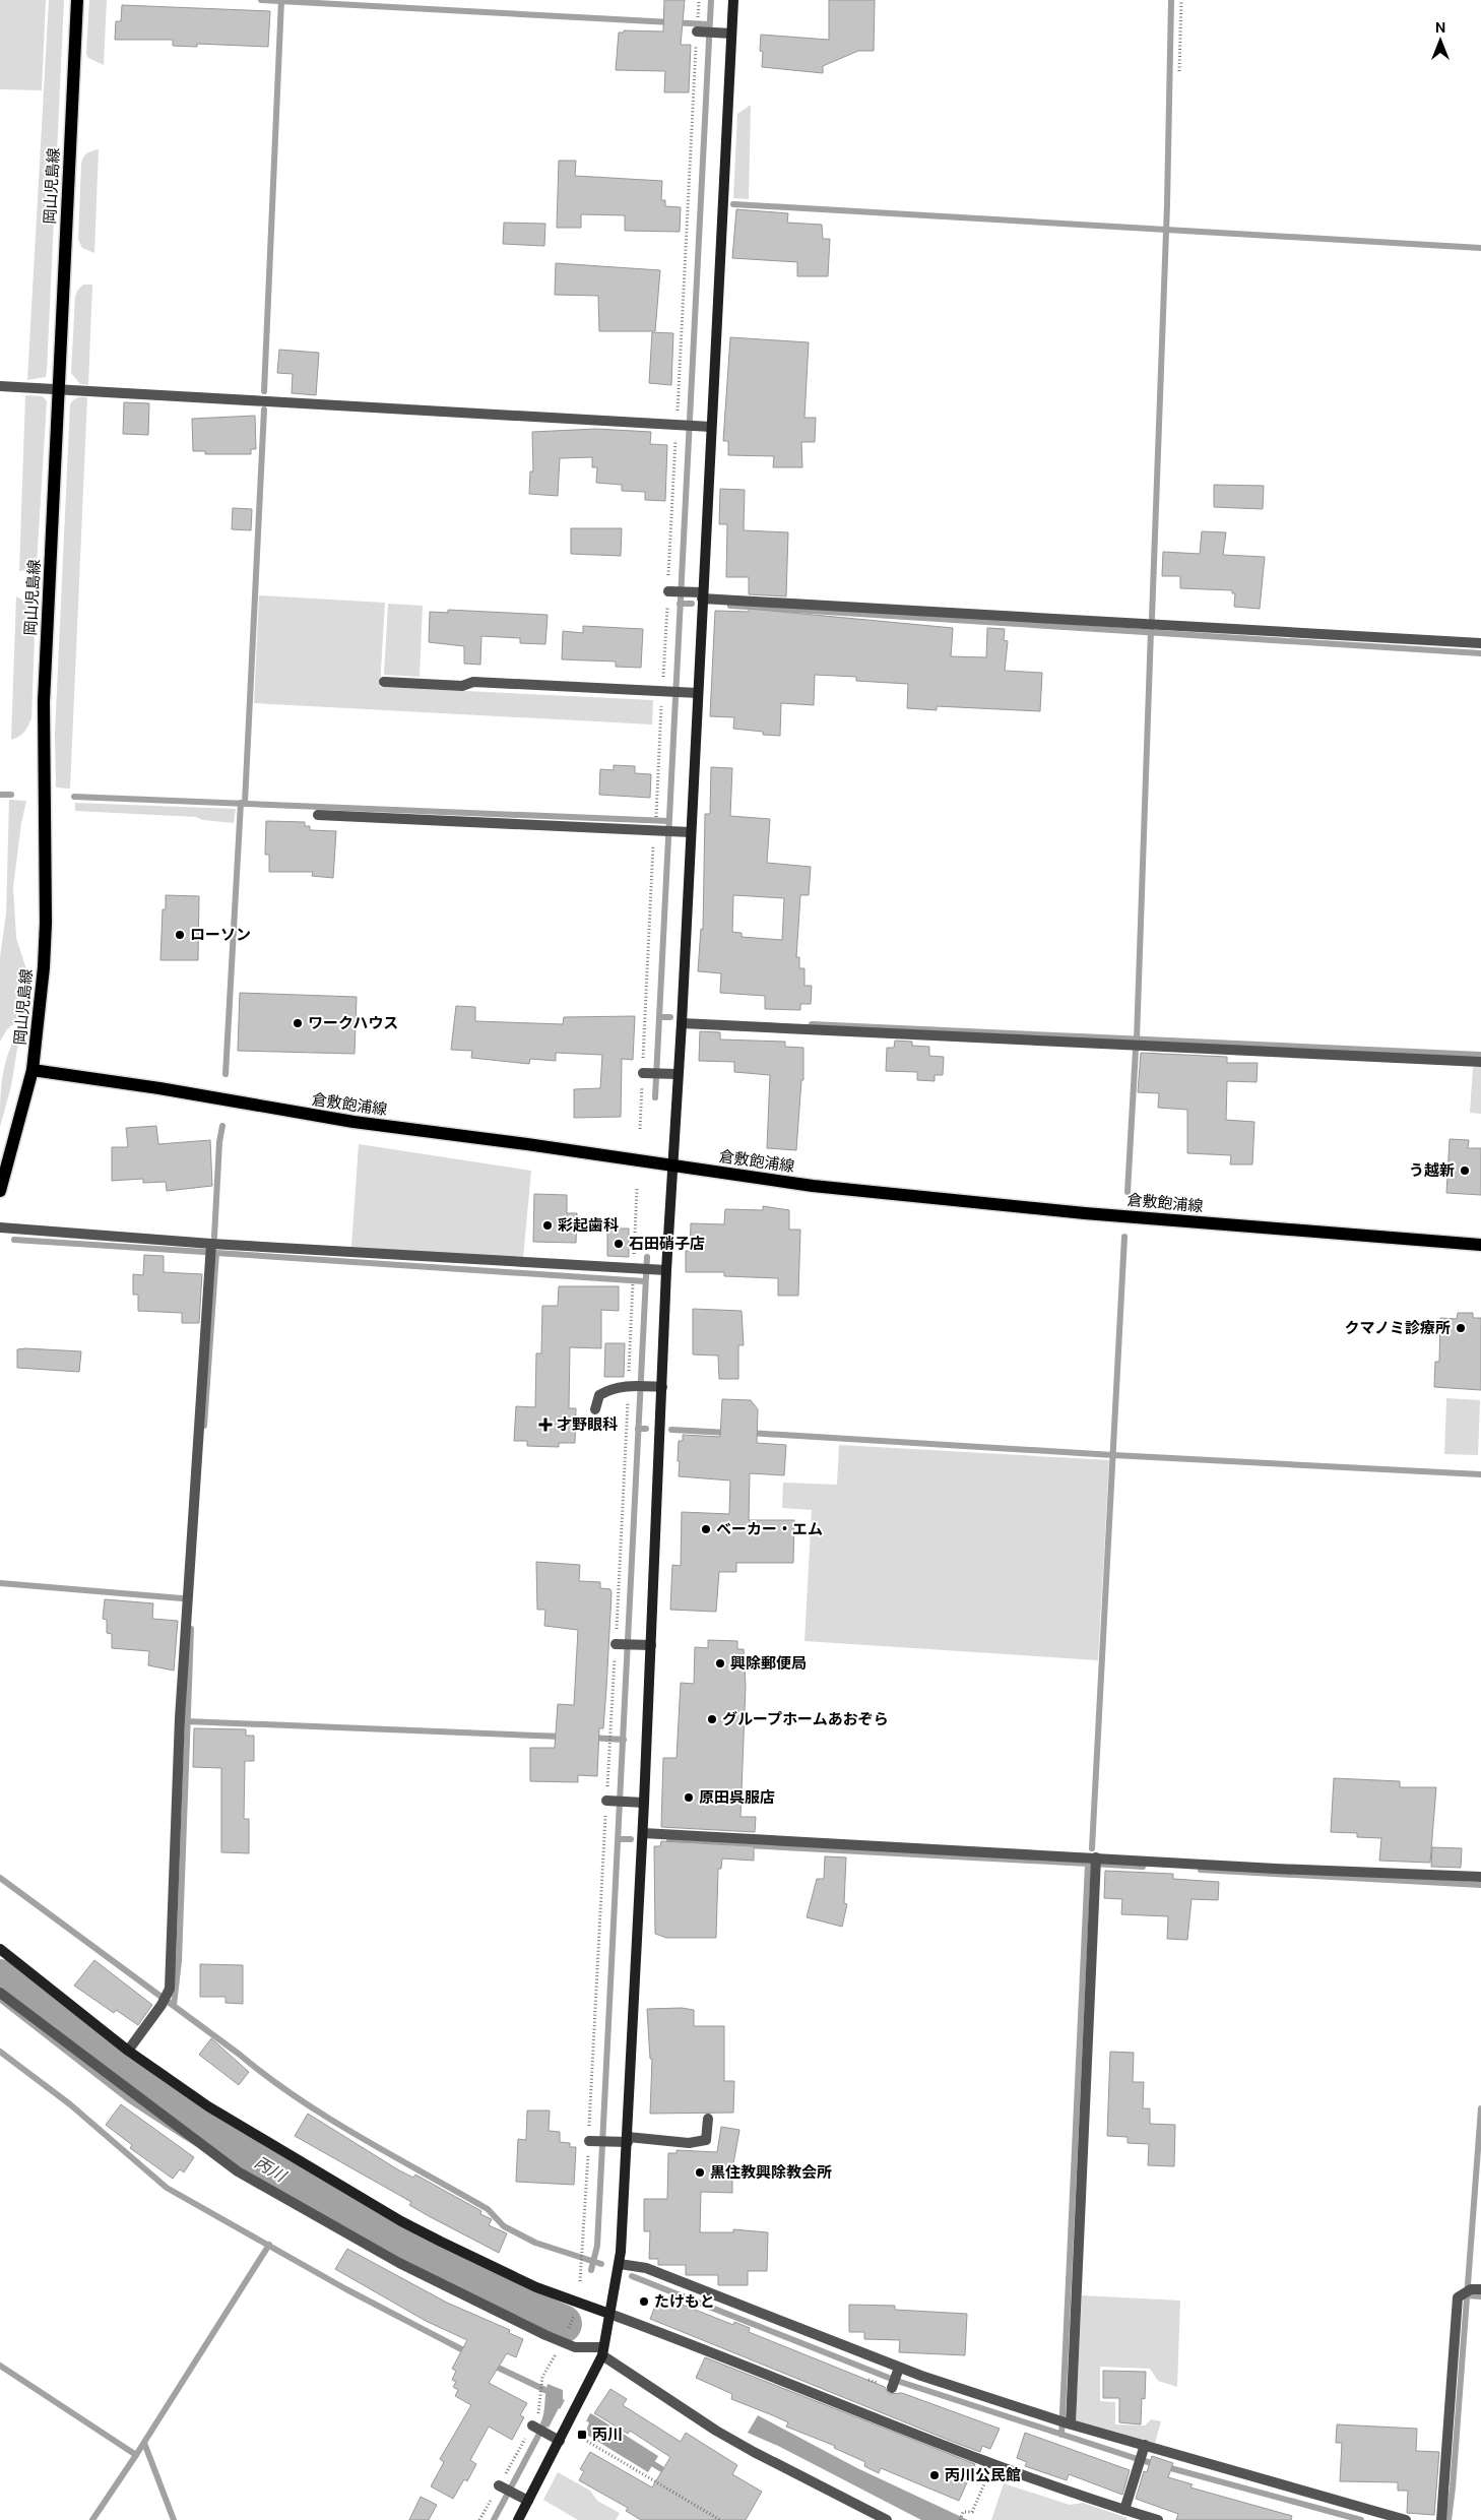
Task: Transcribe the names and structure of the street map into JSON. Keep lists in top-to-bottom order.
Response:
{
  "streets": {
    "main road": ["岡山児島線", "倉敷飽浦線"]
  },
  "crossings": [
    ["岡山児島線", "倉敷飽浦線"]
  ],
  "water": ["丙川"],
  "places": {
    "other": [
      "ローソン",
      "ワークハウス",
      "う越新",
      "彩起歯科",
      "石田硝子店",
      "クマノミ診療所",
      "ベーカー・エム",
      "興除郵便局",
      "グループホームあおぞら",
      "原田呉服店",
      "黒住教興除教会所",
      "たけもと",
      "丙川公民館"
    ],
    "health": ["才野眼科"],
    "transit": ["丙川"]
  },
  "north": "top"
}
